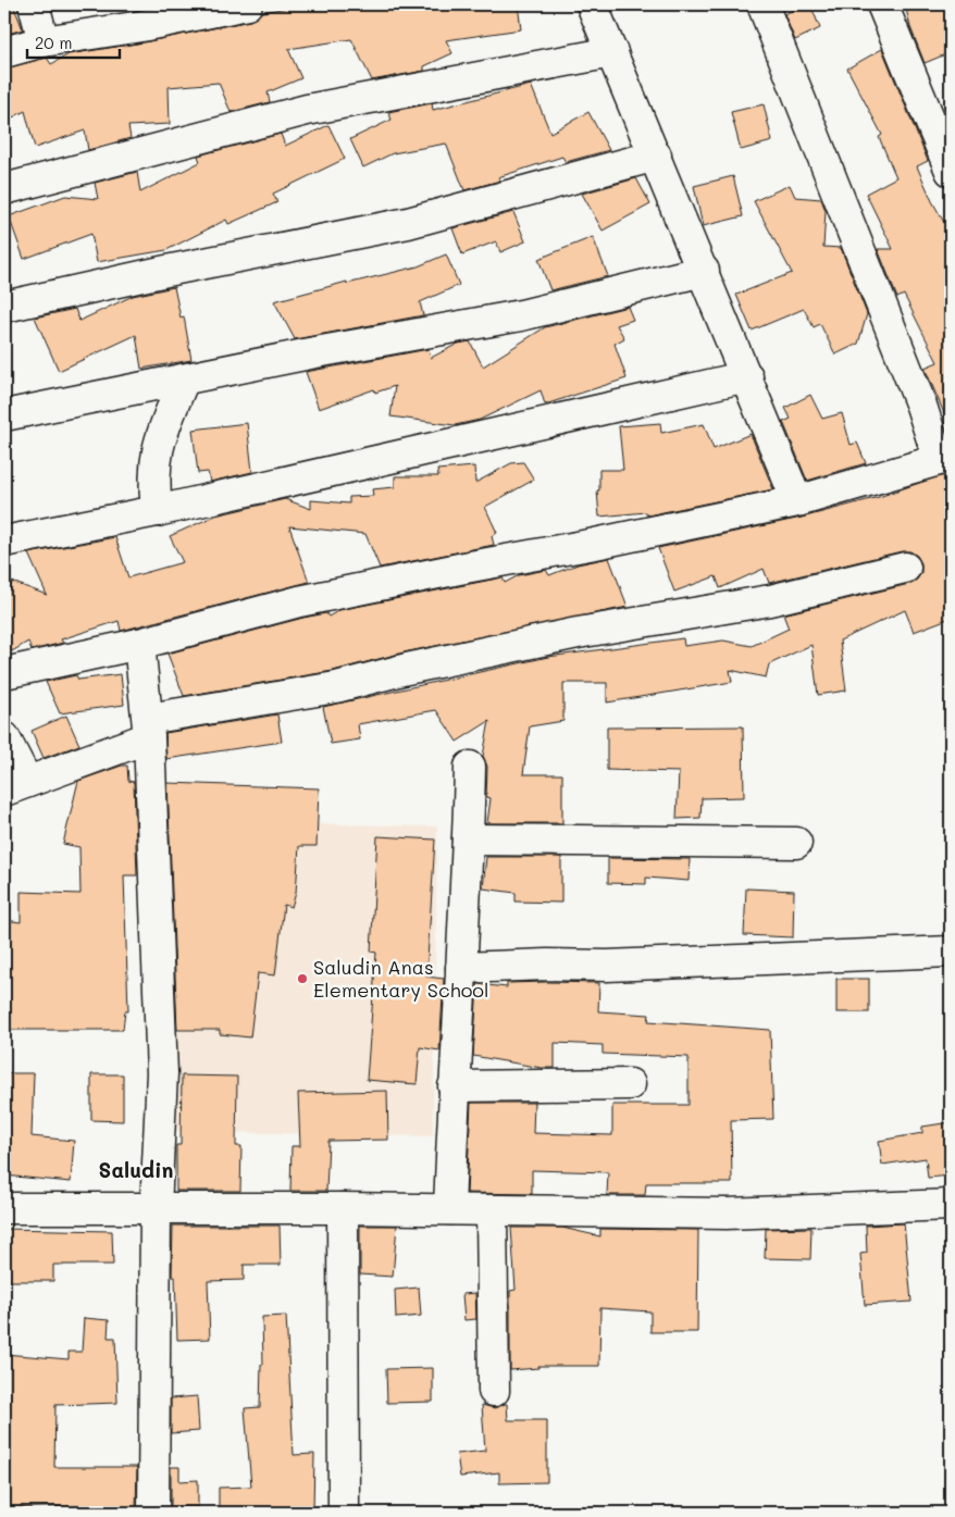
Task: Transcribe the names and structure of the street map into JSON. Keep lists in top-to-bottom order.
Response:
{
  "districts": ["Saludin"],
  "places": ["Saludin Anas Elementary School"],
  "scale_bar": "20 m"
}
